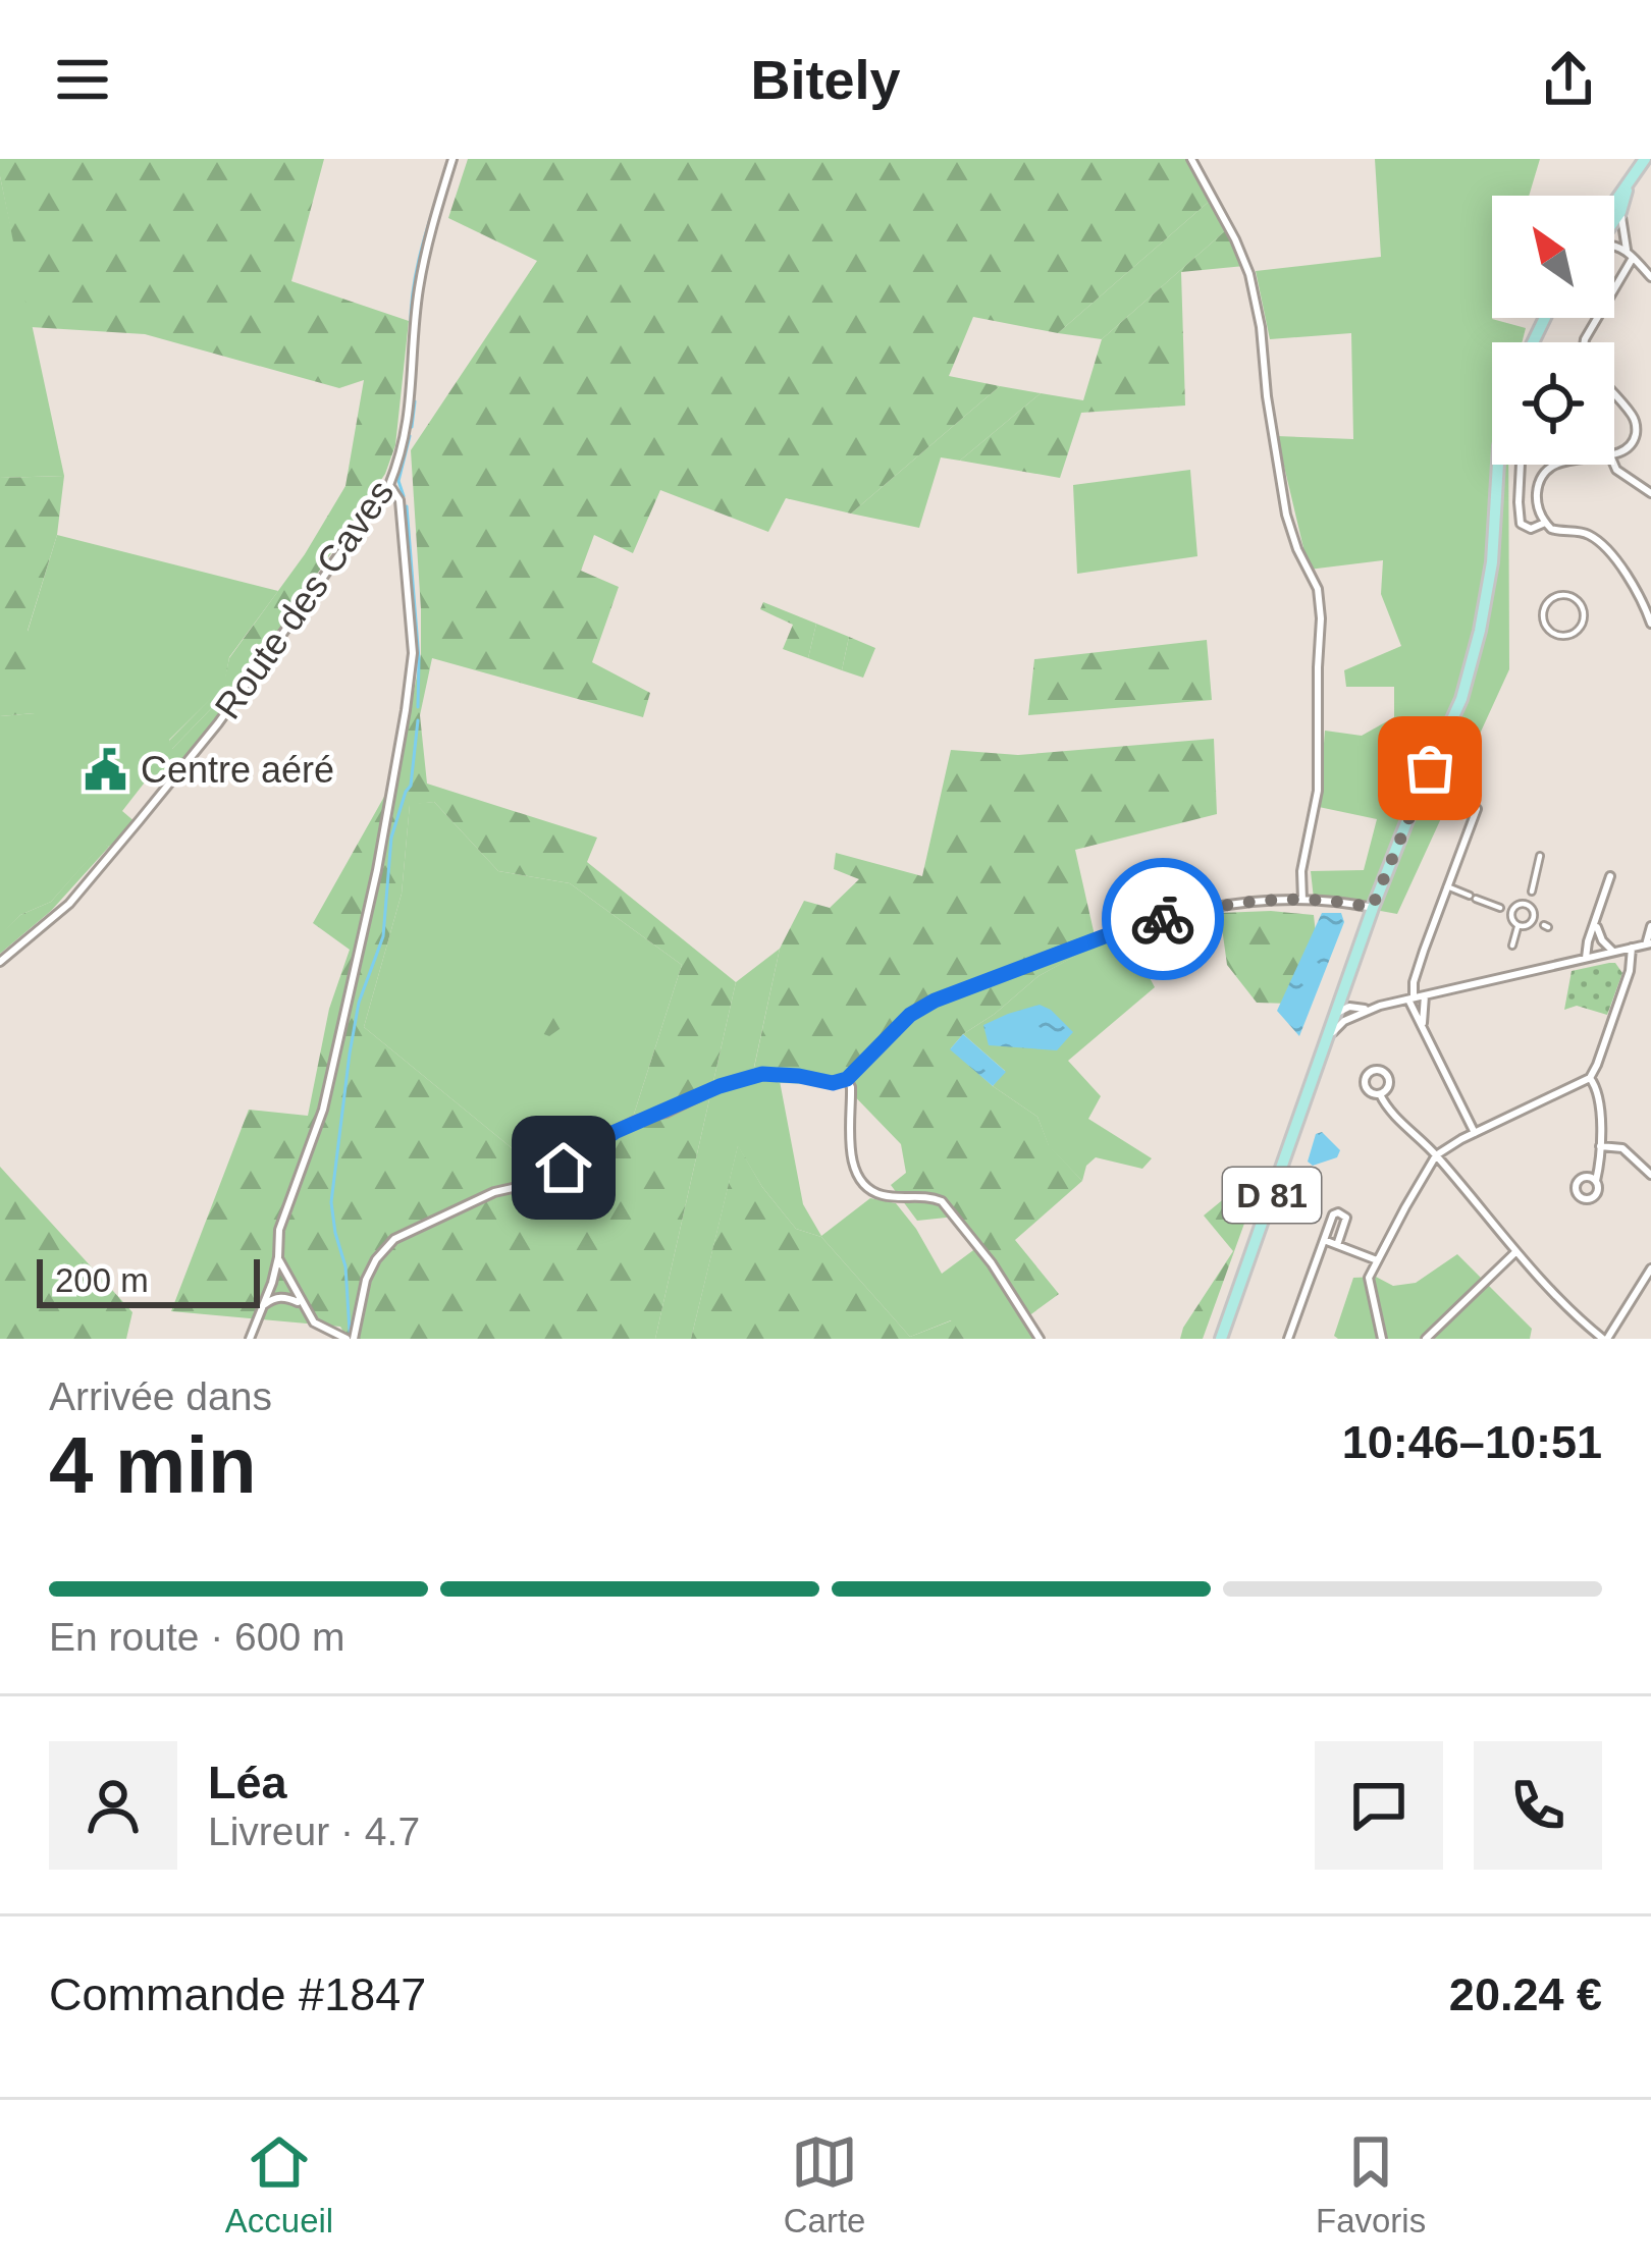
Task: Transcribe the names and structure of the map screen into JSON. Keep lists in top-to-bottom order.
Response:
{
  "streets": {
    "main road": ["D 81"],
    "street": ["Route des Caves"]
  },
  "places": {
    "public building": ["Centre aéré"]
  },
  "scale_bar": "200 m",
  "north": "top left",
  "page": {
    "header": "Bitely",
    "scale": "200 m",
    "heading": ["4 min", "Arrivée dans", "10:46–10:51"],
    "panel": [
      "Léa",
      "Livreur · 4.7",
      "Commande #1847",
      "20.24 €"
    ],
    "bar": "En route · 600 m",
    "tabs": ["Accueil", "Carte", "Favoris"]
  }
}
